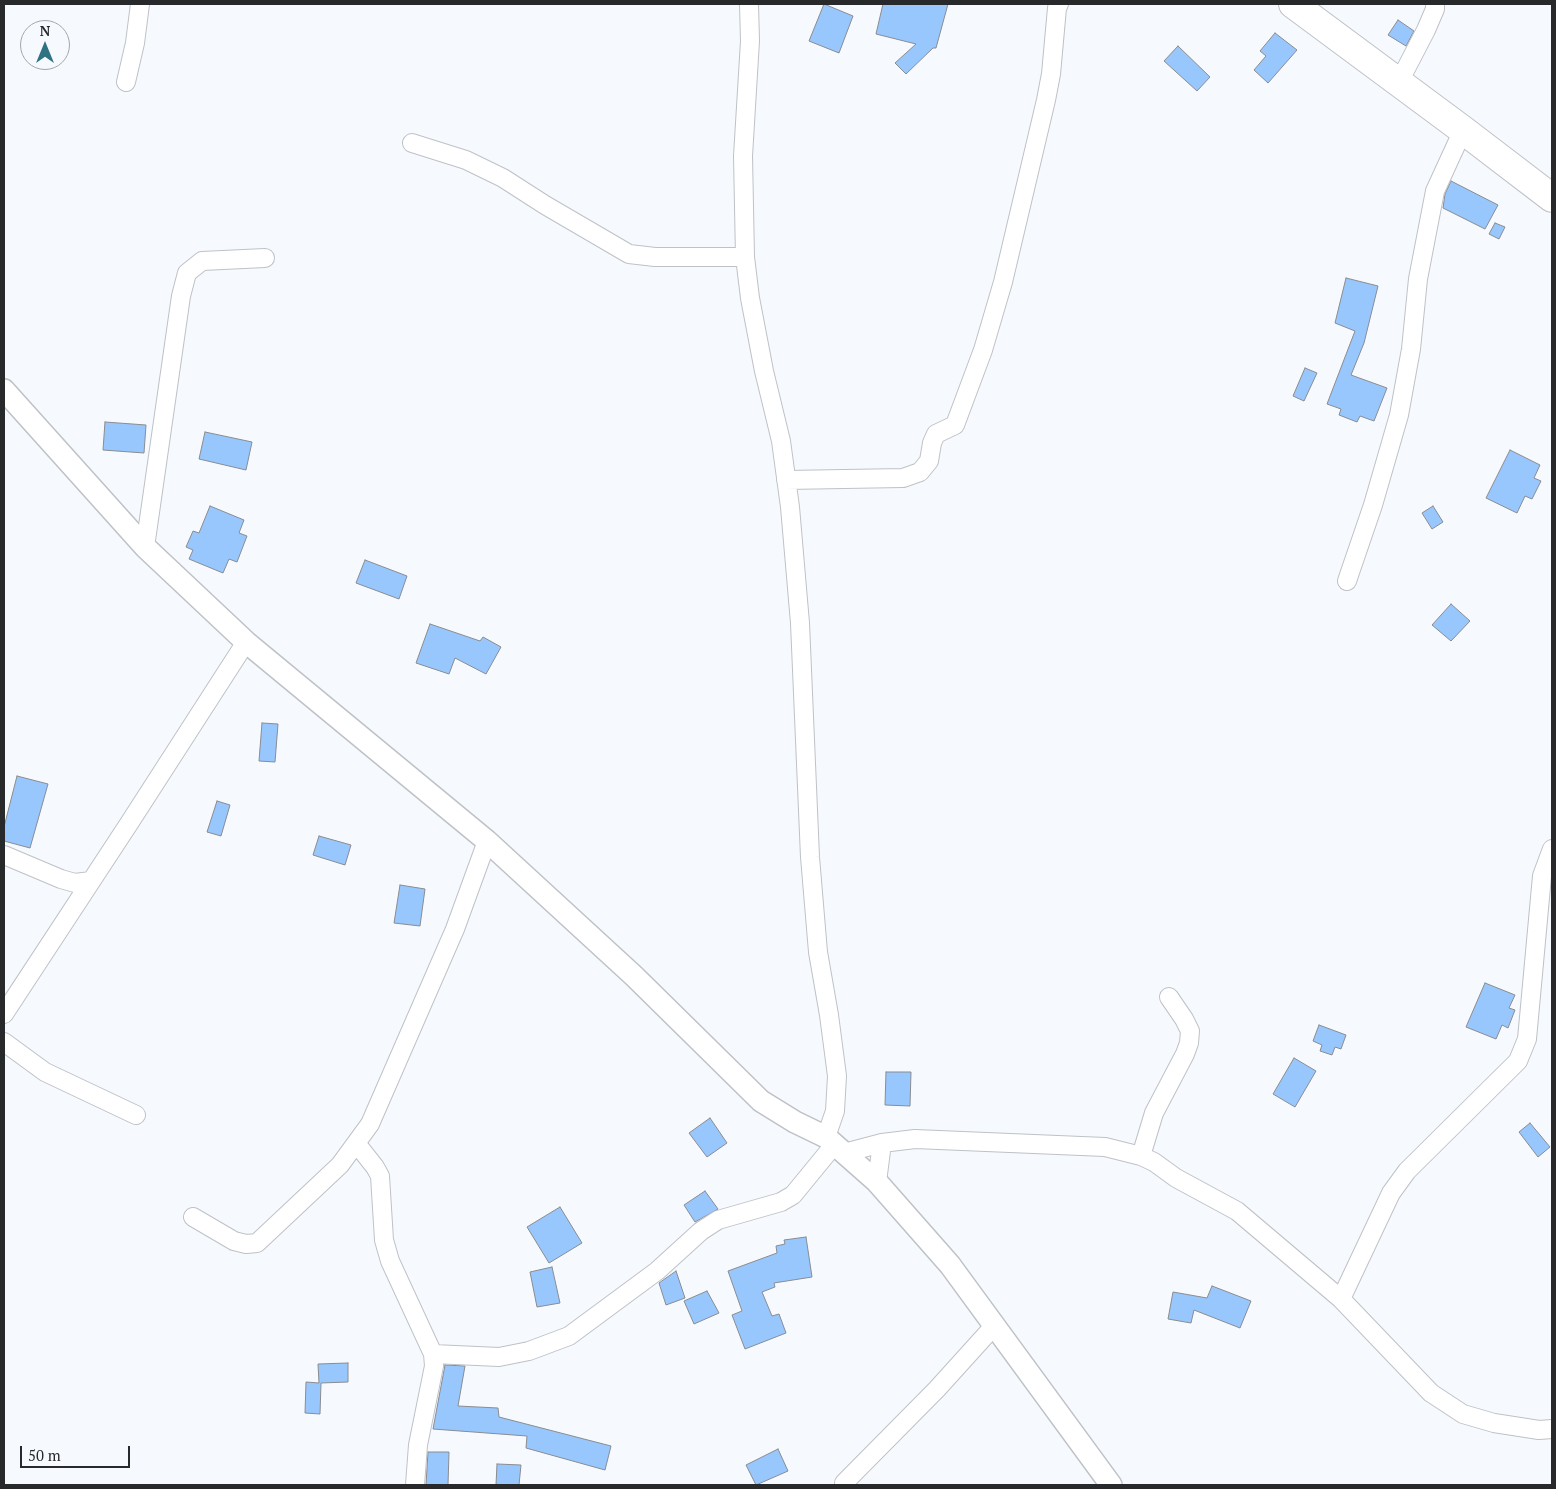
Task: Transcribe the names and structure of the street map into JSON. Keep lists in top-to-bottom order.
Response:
{
  "scale_bar": "50 m",
  "north": "top"
}
